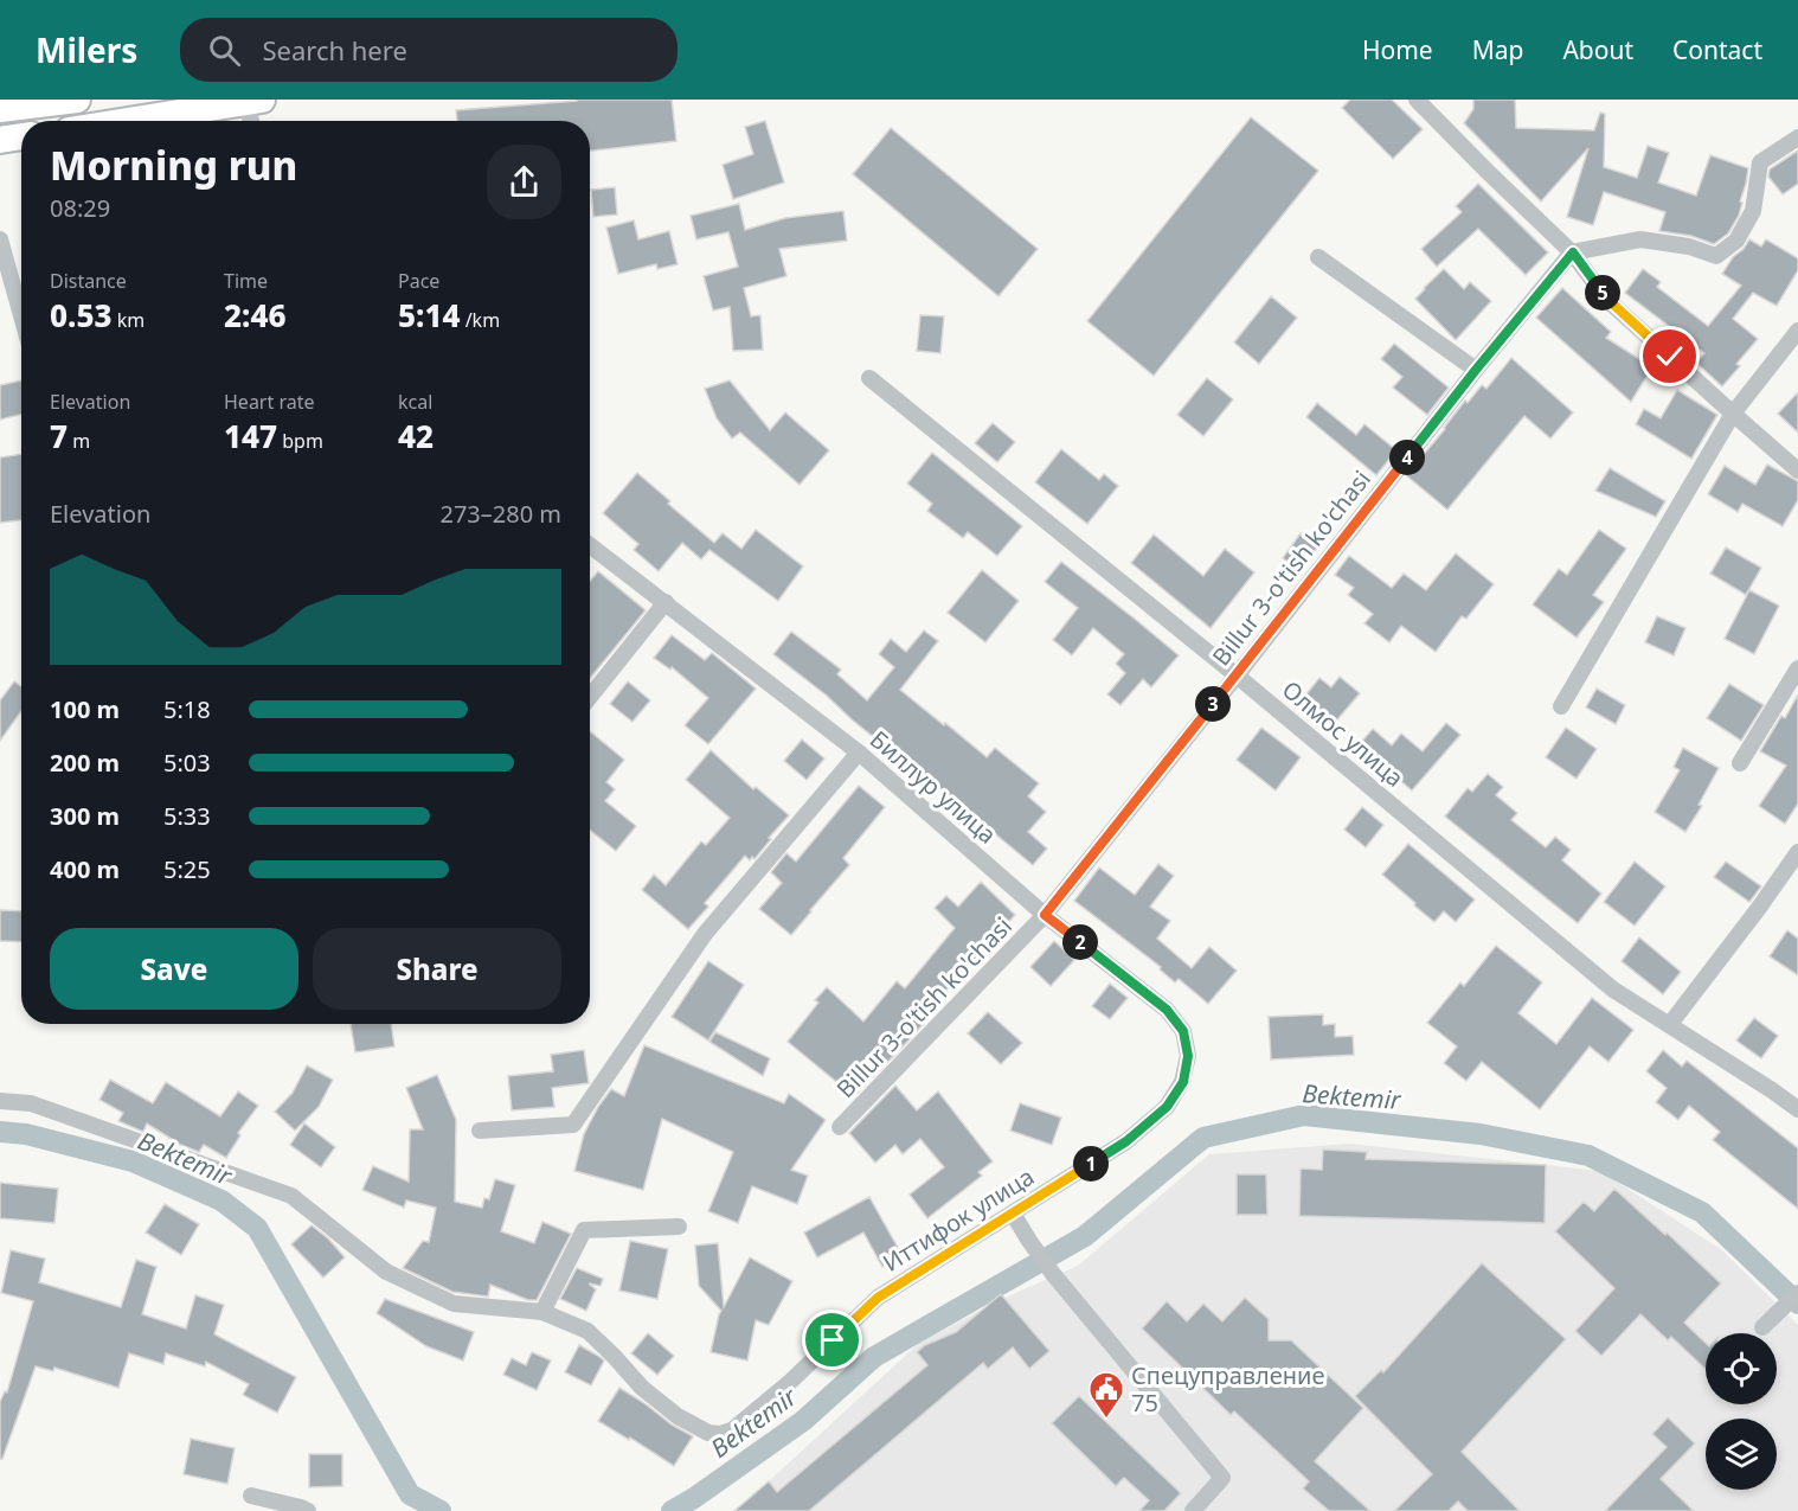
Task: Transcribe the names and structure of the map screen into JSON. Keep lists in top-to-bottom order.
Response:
{
  "streets": {
    "street": [
      "Billur 3-o'tish ko'chasi",
      "Олмос улица",
      "Биллур улица",
      "Иттифок улица"
    ]
  },
  "crossings": [
    ["Billur 3-o'tish ko'chasi", "Олмос улица"],
    ["Billur 3-o'tish ko'chasi", "Биллур улица"],
    ["Биллур улица", "Иттифок улица"]
  ],
  "water": ["Bektemir"],
  "places": {
    "public building": ["Спецуправление 75"]
  },
  "page": {
    "header": "Milers",
    "search": "Search here",
    "nav": [
      "Home",
      "Map",
      "About",
      "Contact"
    ],
    "heading": ["Morning run", "08:29"],
    "stats": [
      ["Distance", "0.53 km"],
      ["Time", "2:46"],
      ["Pace", "5:14 /km"],
      ["Elevation", "7 m"],
      ["Heart rate", "147 bpm"],
      ["kcal", "42"]
    ],
    "pins": [
      "5",
      "4",
      "3",
      "2",
      "1"
    ],
    "chart": ["Elevation", "273–280 m"],
    "list": [
      {
        "name": "100 m",
        "note": "5:18"
      },
      {
        "name": "200 m",
        "note": "5:03"
      },
      {
        "name": "300 m",
        "note": "5:33"
      },
      {
        "name": "400 m",
        "note": "5:25"
      }
    ],
    "buttons": ["Save", "Share"]
  }
}
